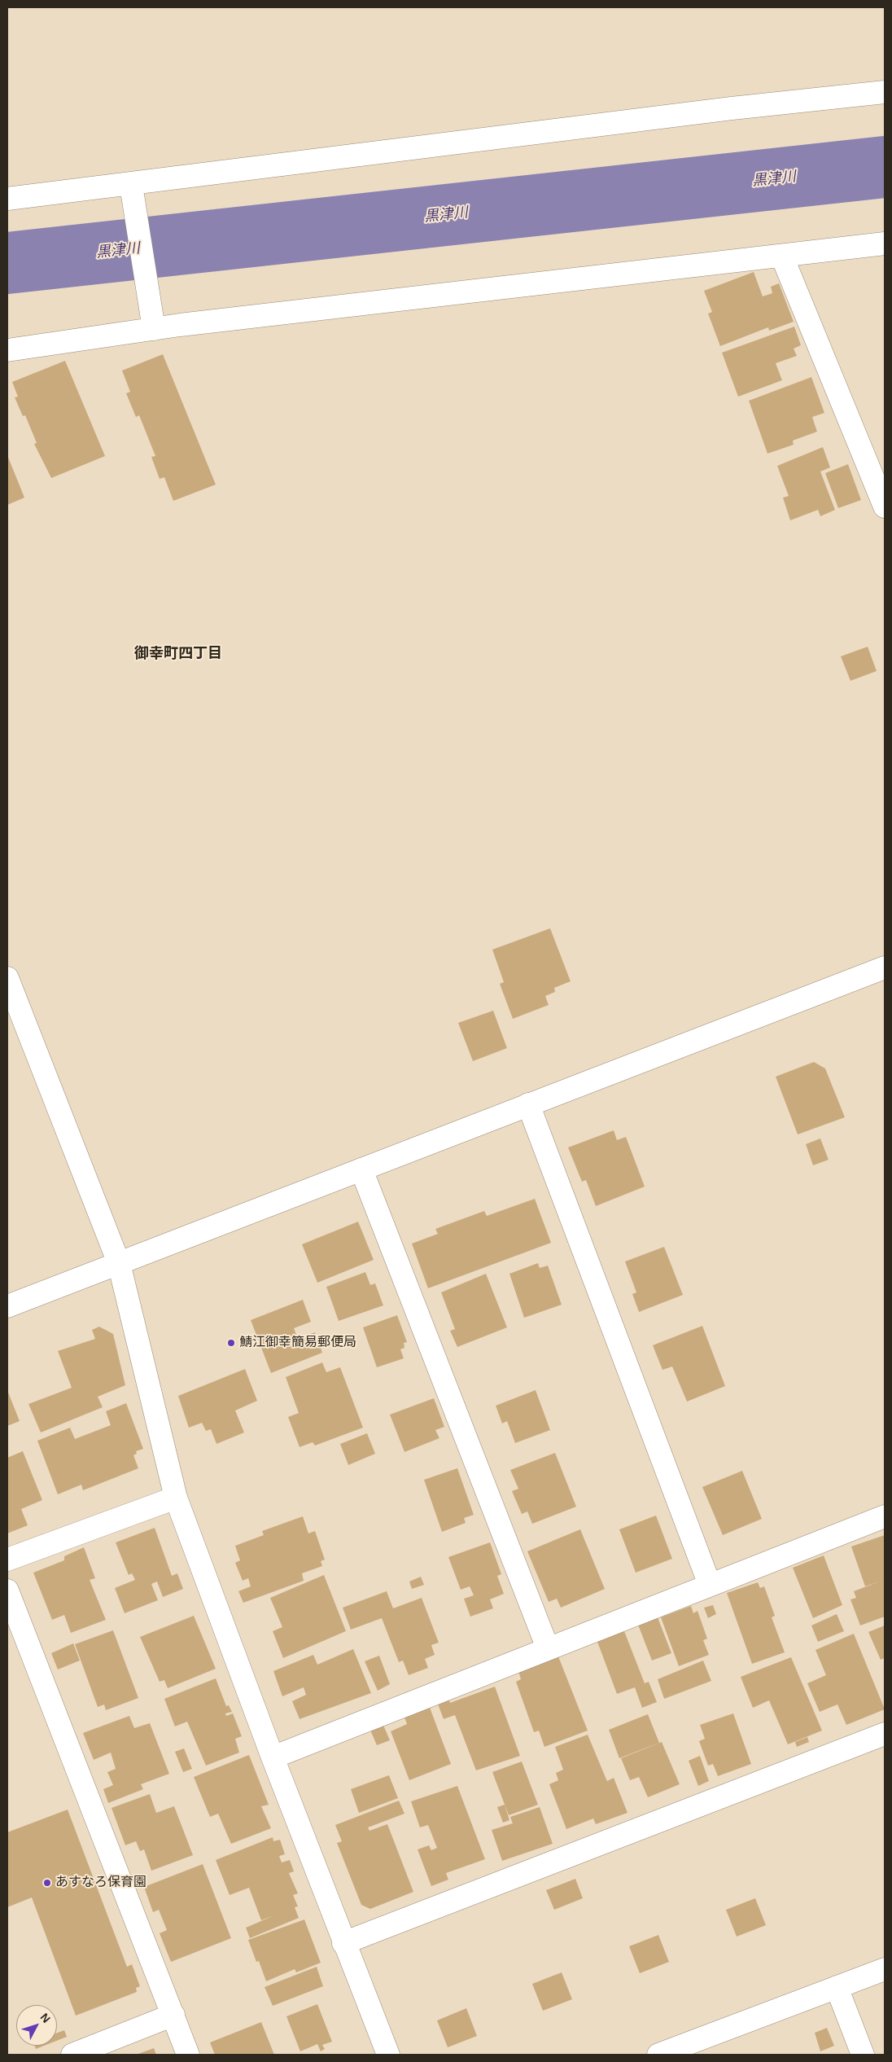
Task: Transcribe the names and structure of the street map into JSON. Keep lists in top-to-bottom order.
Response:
{
  "districts": ["御幸町四丁目"],
  "water": ["黒津川"],
  "places": ["鯖江御幸簡易郵便局", "あすなろ保育園"],
  "north": "top right"
}
